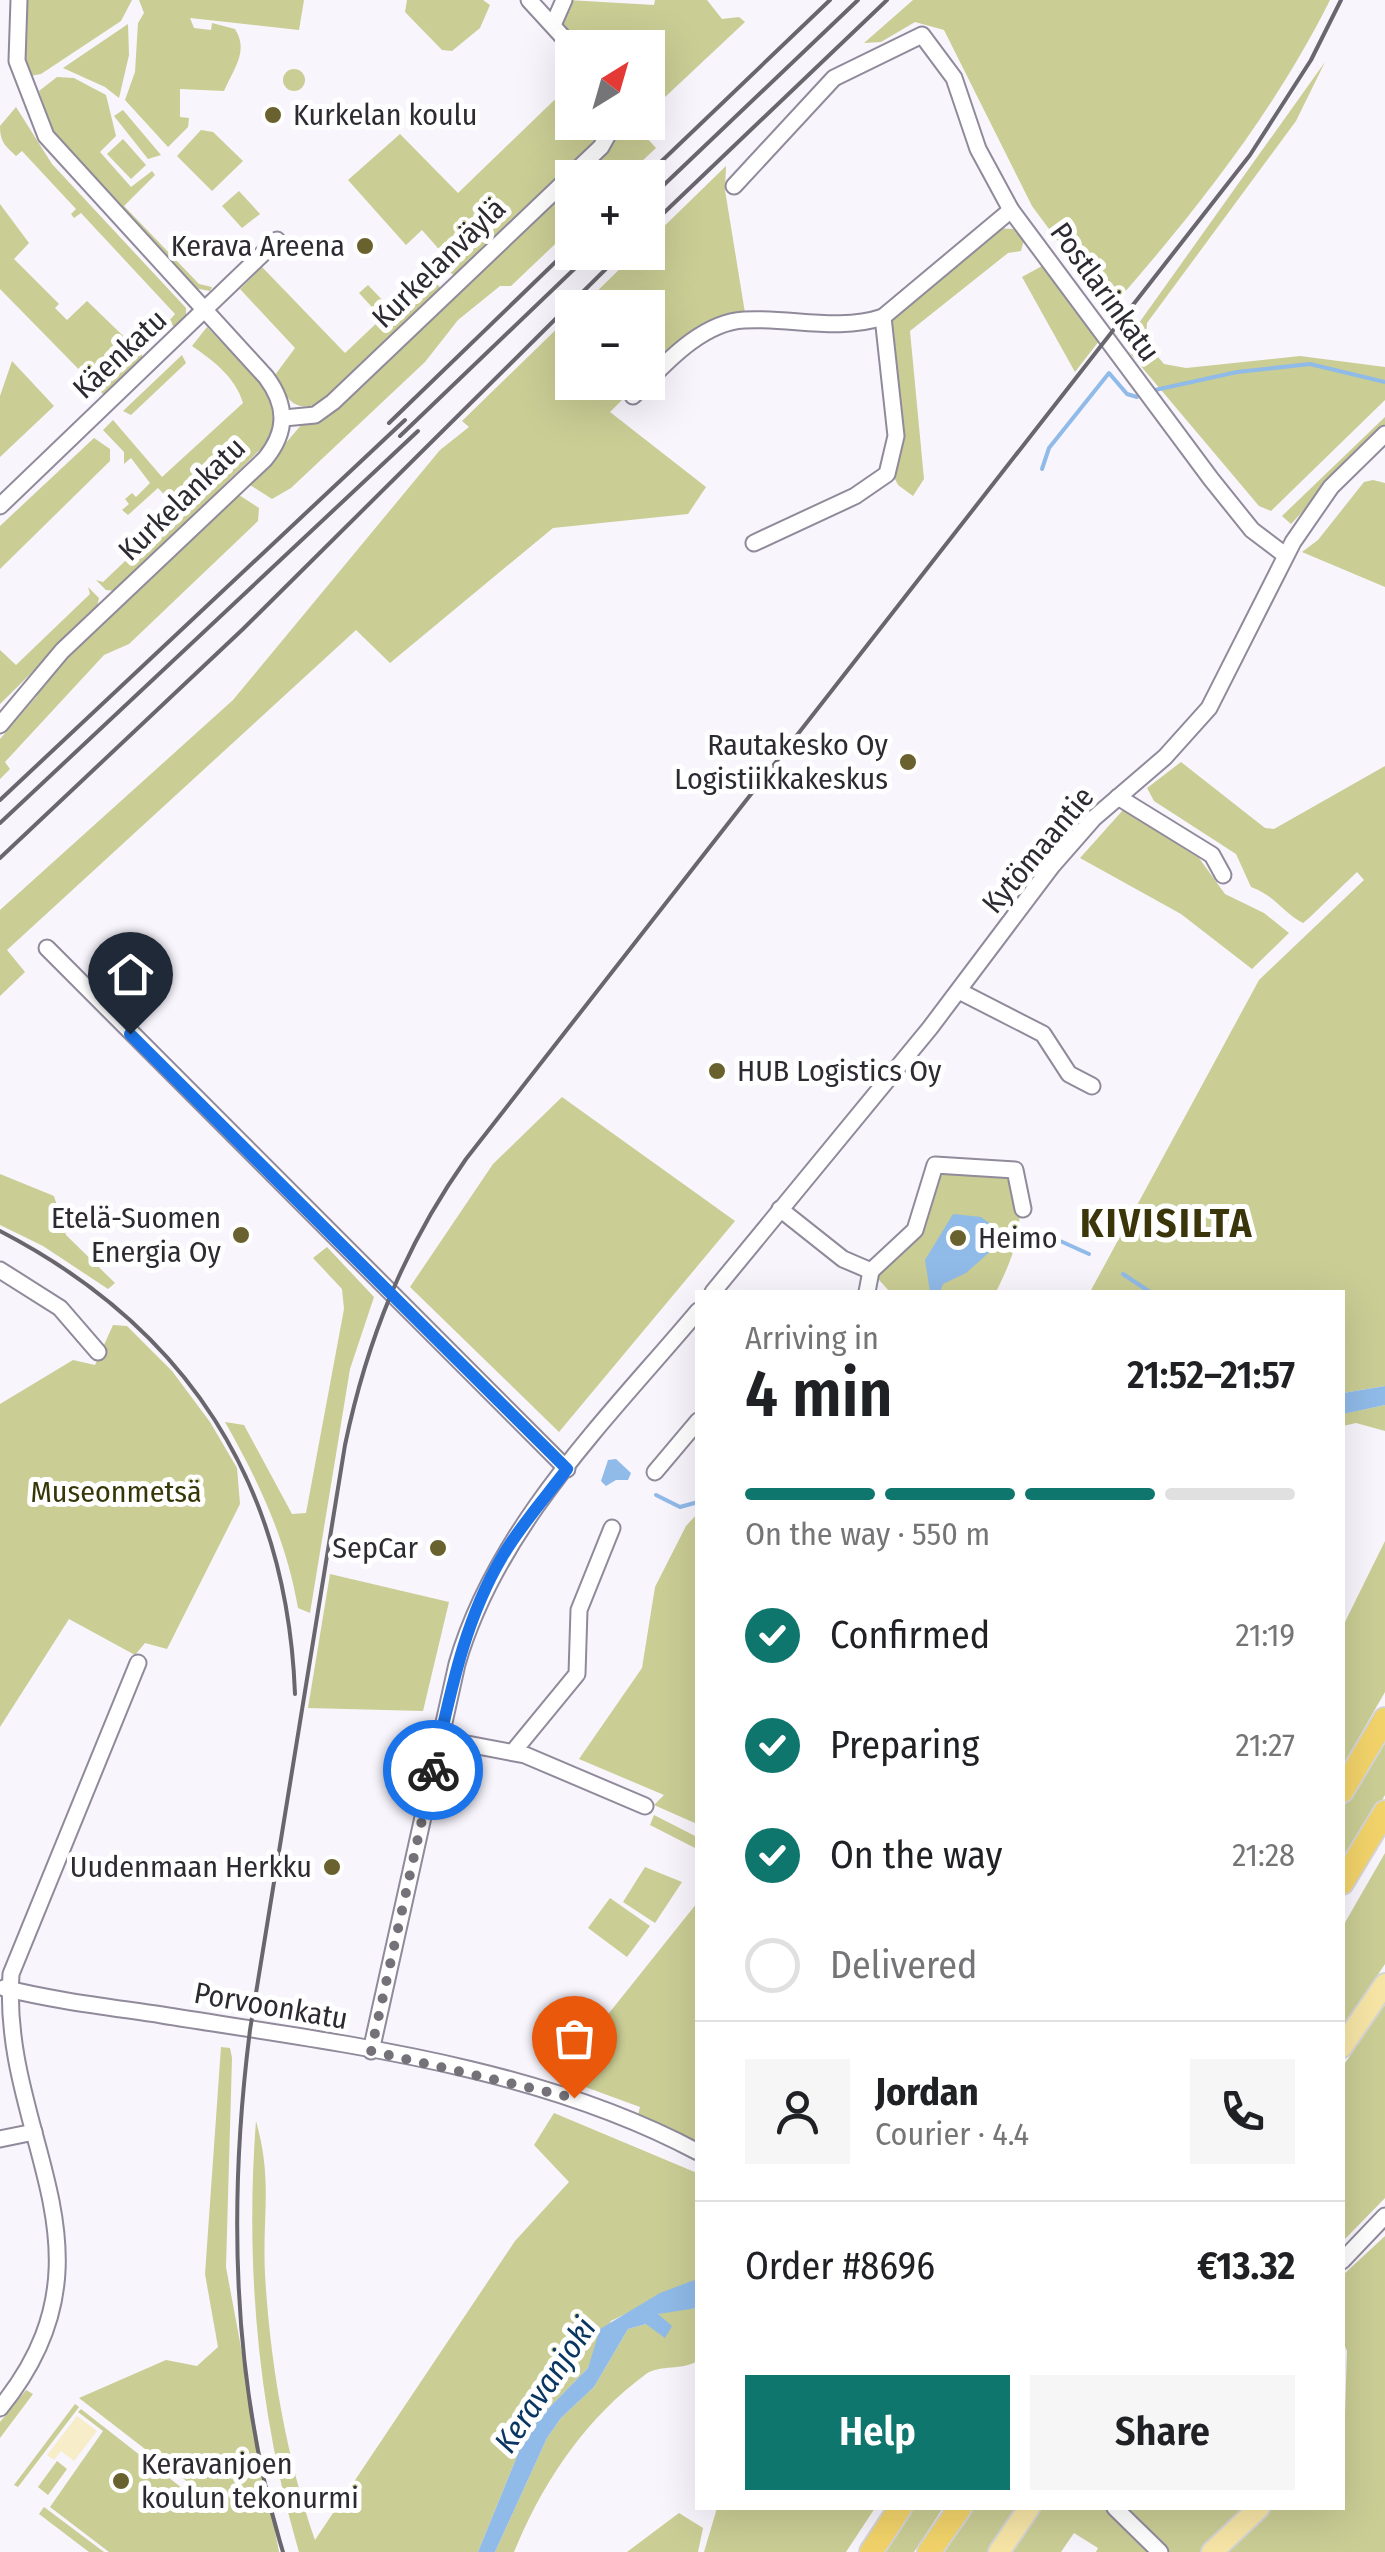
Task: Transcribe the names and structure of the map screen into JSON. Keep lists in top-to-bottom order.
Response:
{
  "streets": {
    "street": [
      "Kurkelanväylä",
      "Postlarinkatu",
      "Käenkatu",
      "Kurkelankatu",
      "Kytömaantie",
      "Porvoonkatu"
    ]
  },
  "crossings": [
    ["Kurkelanväylä", "Kurkelankatu"],
    ["Postlarinkatu", "Kytömaantie"]
  ],
  "districts": ["KIVISILTA"],
  "water": ["Keravanjoki"],
  "parks": ["Museonmetsä"],
  "places": [
    "Kurkelan koulu",
    "Kerava Areena",
    "Rautakesko Oy Logistiikkakeskus",
    "HUB Logistics Oy",
    "Etelä-Suomen Energia Oy",
    "Heimo",
    "SepCar",
    "Uudenmaan Herkku",
    "Keravanjoen koulun tekonurmi"
  ],
  "north": "top right",
  "page": {
    "map_buttons": ["+", "−"],
    "heading": ["4 min", "Arriving in", "21:52–21:57"],
    "panel": [
      "Jordan",
      "Courier · 4.4",
      "Order #8696",
      "€13.32"
    ],
    "bar": "On the way · 550 m",
    "list": [
      ["Confirmed", "21:19"],
      ["Preparing", "21:27"],
      ["On the way", "21:28"],
      "Delivered"
    ],
    "buttons": ["Help", "Share"]
  }
}
